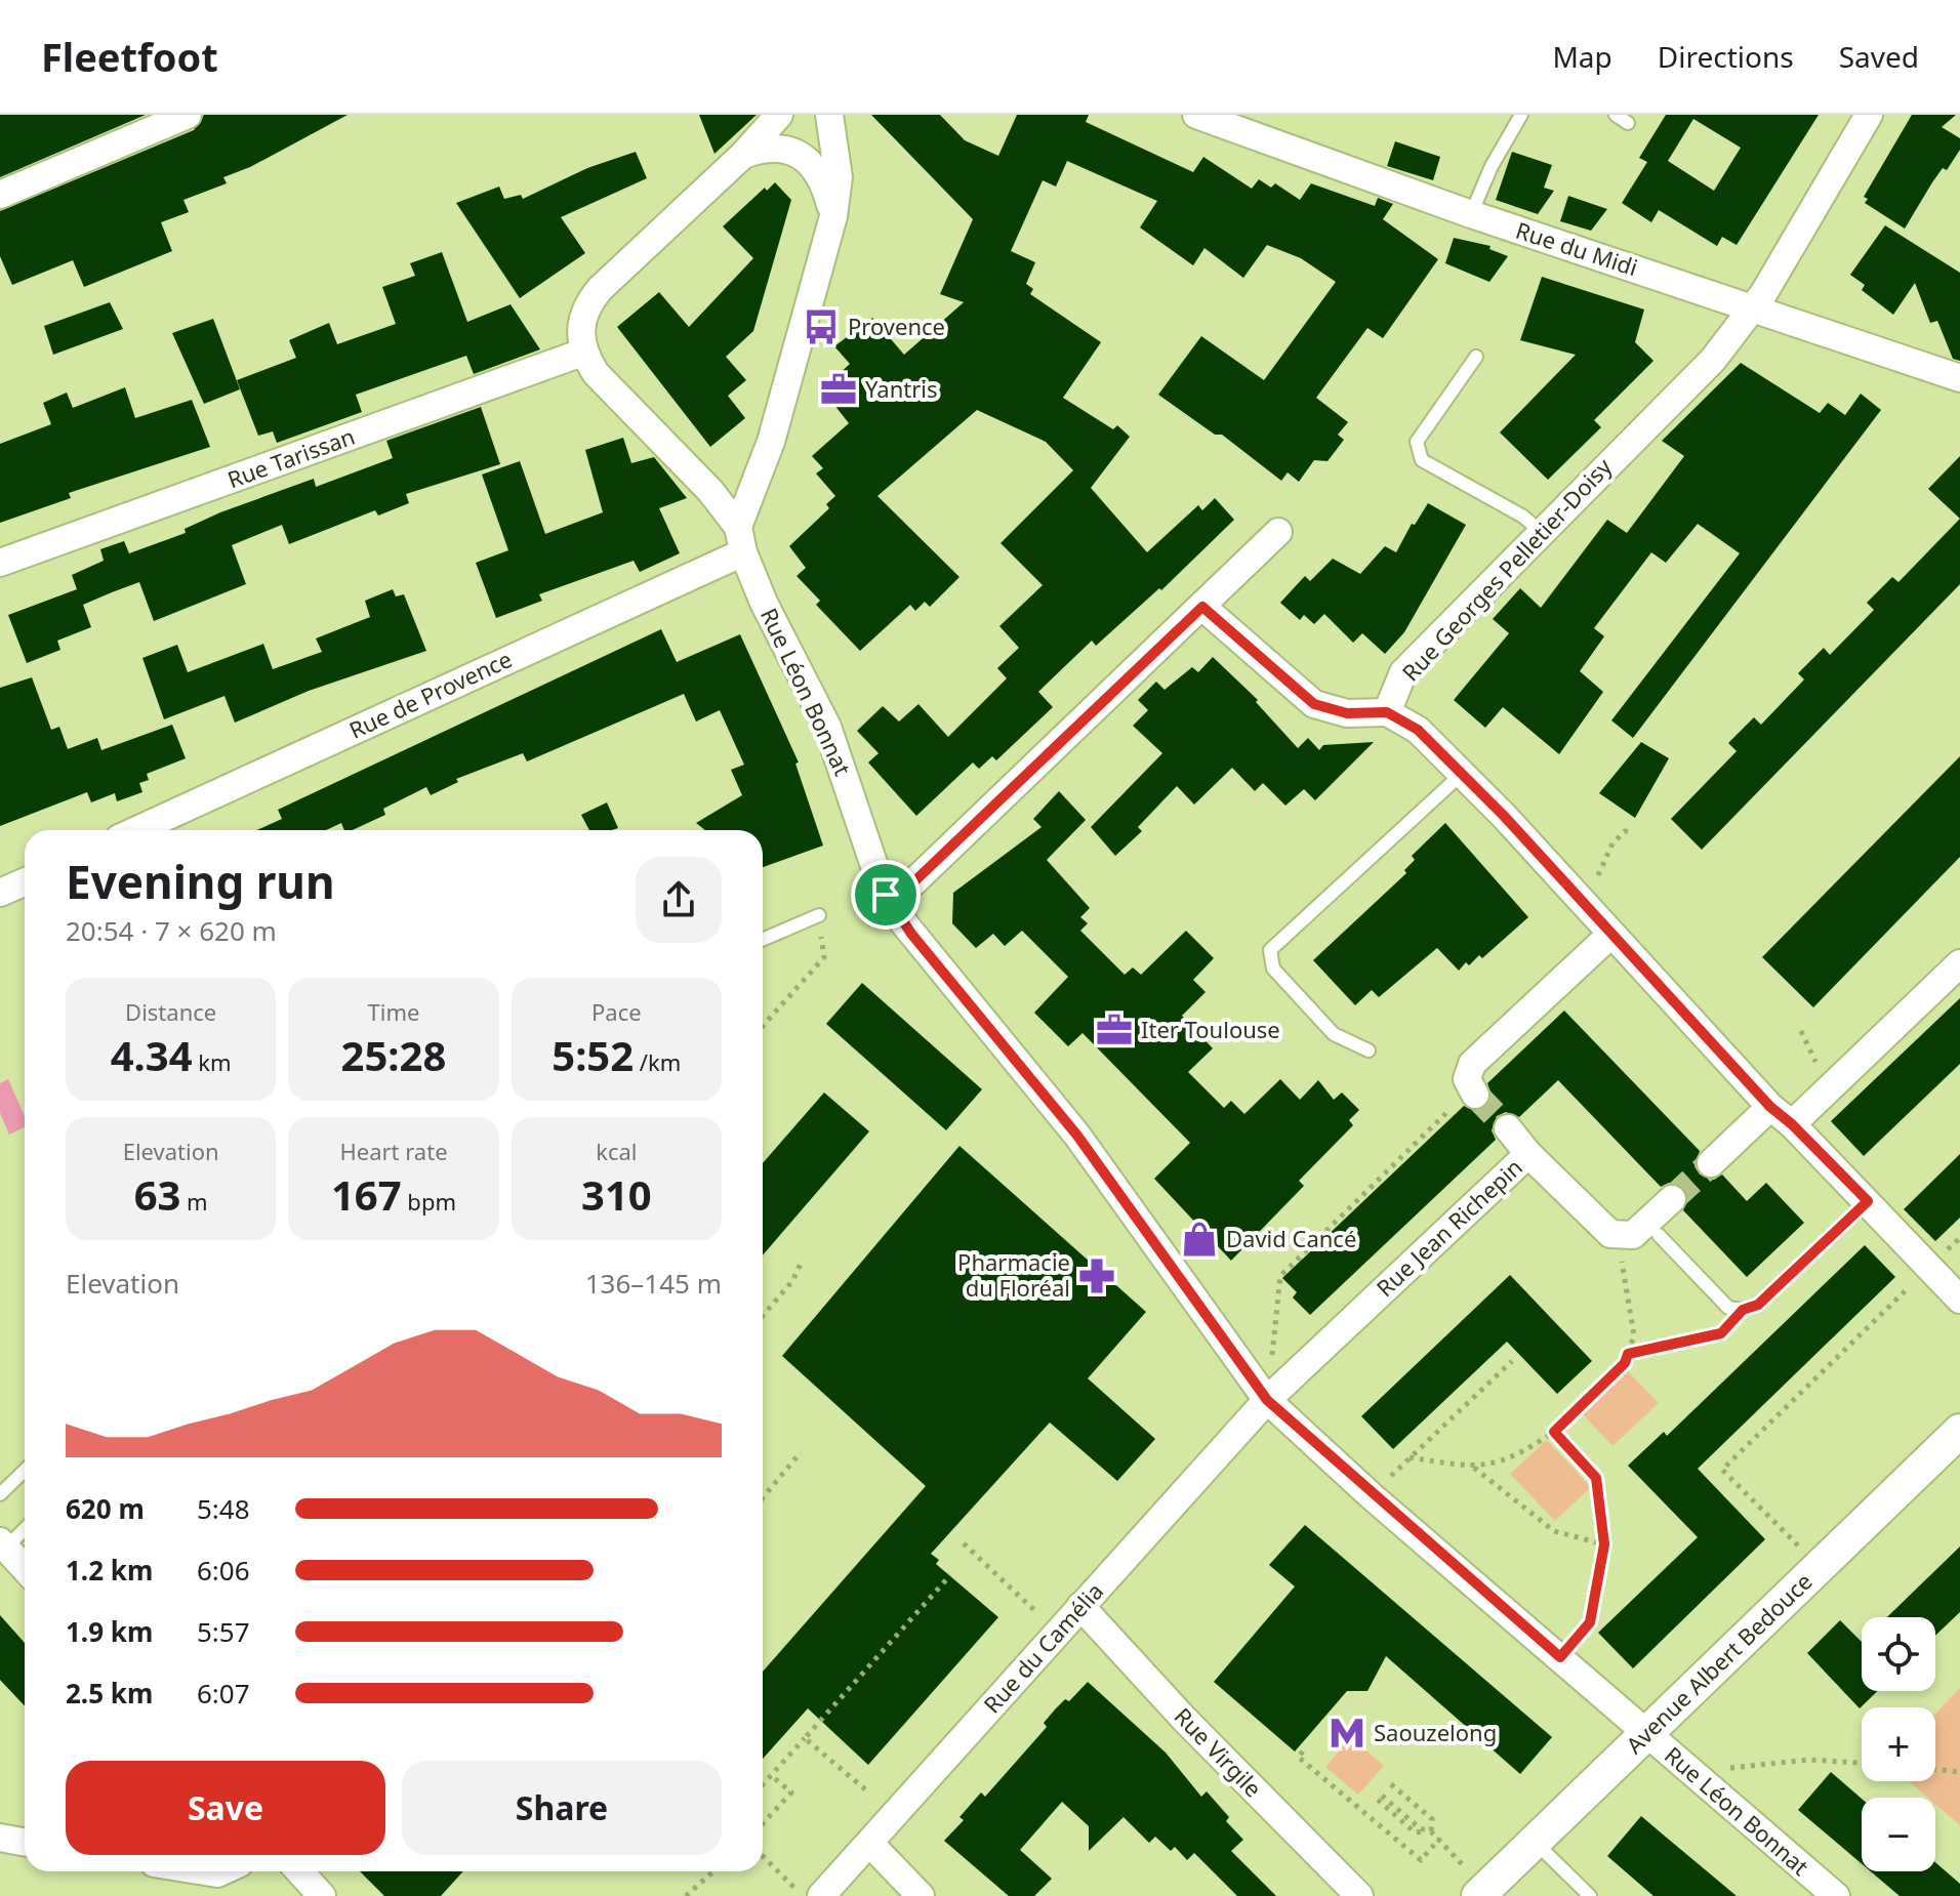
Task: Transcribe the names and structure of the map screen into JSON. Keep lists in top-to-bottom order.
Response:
{
  "streets": {
    "street": [
      "Rue du Midi",
      "Rue Tarissan",
      "Rue Georges Pelletier-Doisy",
      "Rue Léon Bonnat",
      "Rue de Provence",
      "Rue Jean Richepin",
      "Rue du Camélia",
      "Avenue Albert Bedouce",
      "Rue Virgile"
    ]
  },
  "crossings": [
    ["Rue du Midi", "Rue Georges Pelletier-Doisy"],
    ["Rue Tarissan", "Rue Léon Bonnat"],
    ["Rue Léon Bonnat", "Rue de Provence"],
    ["Rue Léon Bonnat", "Rue Jean Richepin"],
    ["Rue Léon Bonnat", "Rue du Camélia"],
    ["Rue Léon Bonnat", "Avenue Albert Bedouce"],
    ["Rue Jean Richepin", "Rue du Camélia"],
    ["Rue du Camélia", "Rue Virgile"]
  ],
  "places": {
    "bus stop": ["Provence"],
    "office": ["Yantris", "Iter Toulouse"],
    "shop": ["David Cancé"],
    "pharmacy": ["Pharmacie du Floréal"],
    "metro station": ["Saouzelong"]
  },
  "page": {
    "header": "Fleetfoot",
    "nav": ["Map", "Directions", "Saved"],
    "heading": ["Evening run", "20:54 · 7 × 620 m"],
    "stats": [
      ["Distance", "4.34 km"],
      ["Time", "25:28"],
      ["Pace", "5:52 /km"],
      ["Elevation", "63 m"],
      ["Heart rate", "167 bpm"],
      ["kcal", "310"]
    ],
    "chart": ["Elevation", "136–145 m"],
    "list": [
      {
        "name": "620 m",
        "note": "5:48"
      },
      {
        "name": "1.2 km",
        "note": "6:06"
      },
      {
        "name": "1.9 km",
        "note": "5:57"
      },
      {
        "name": "2.5 km",
        "note": "6:07"
      }
    ],
    "map_buttons": ["+", "−"],
    "buttons": ["Save", "Share"]
  }
}
